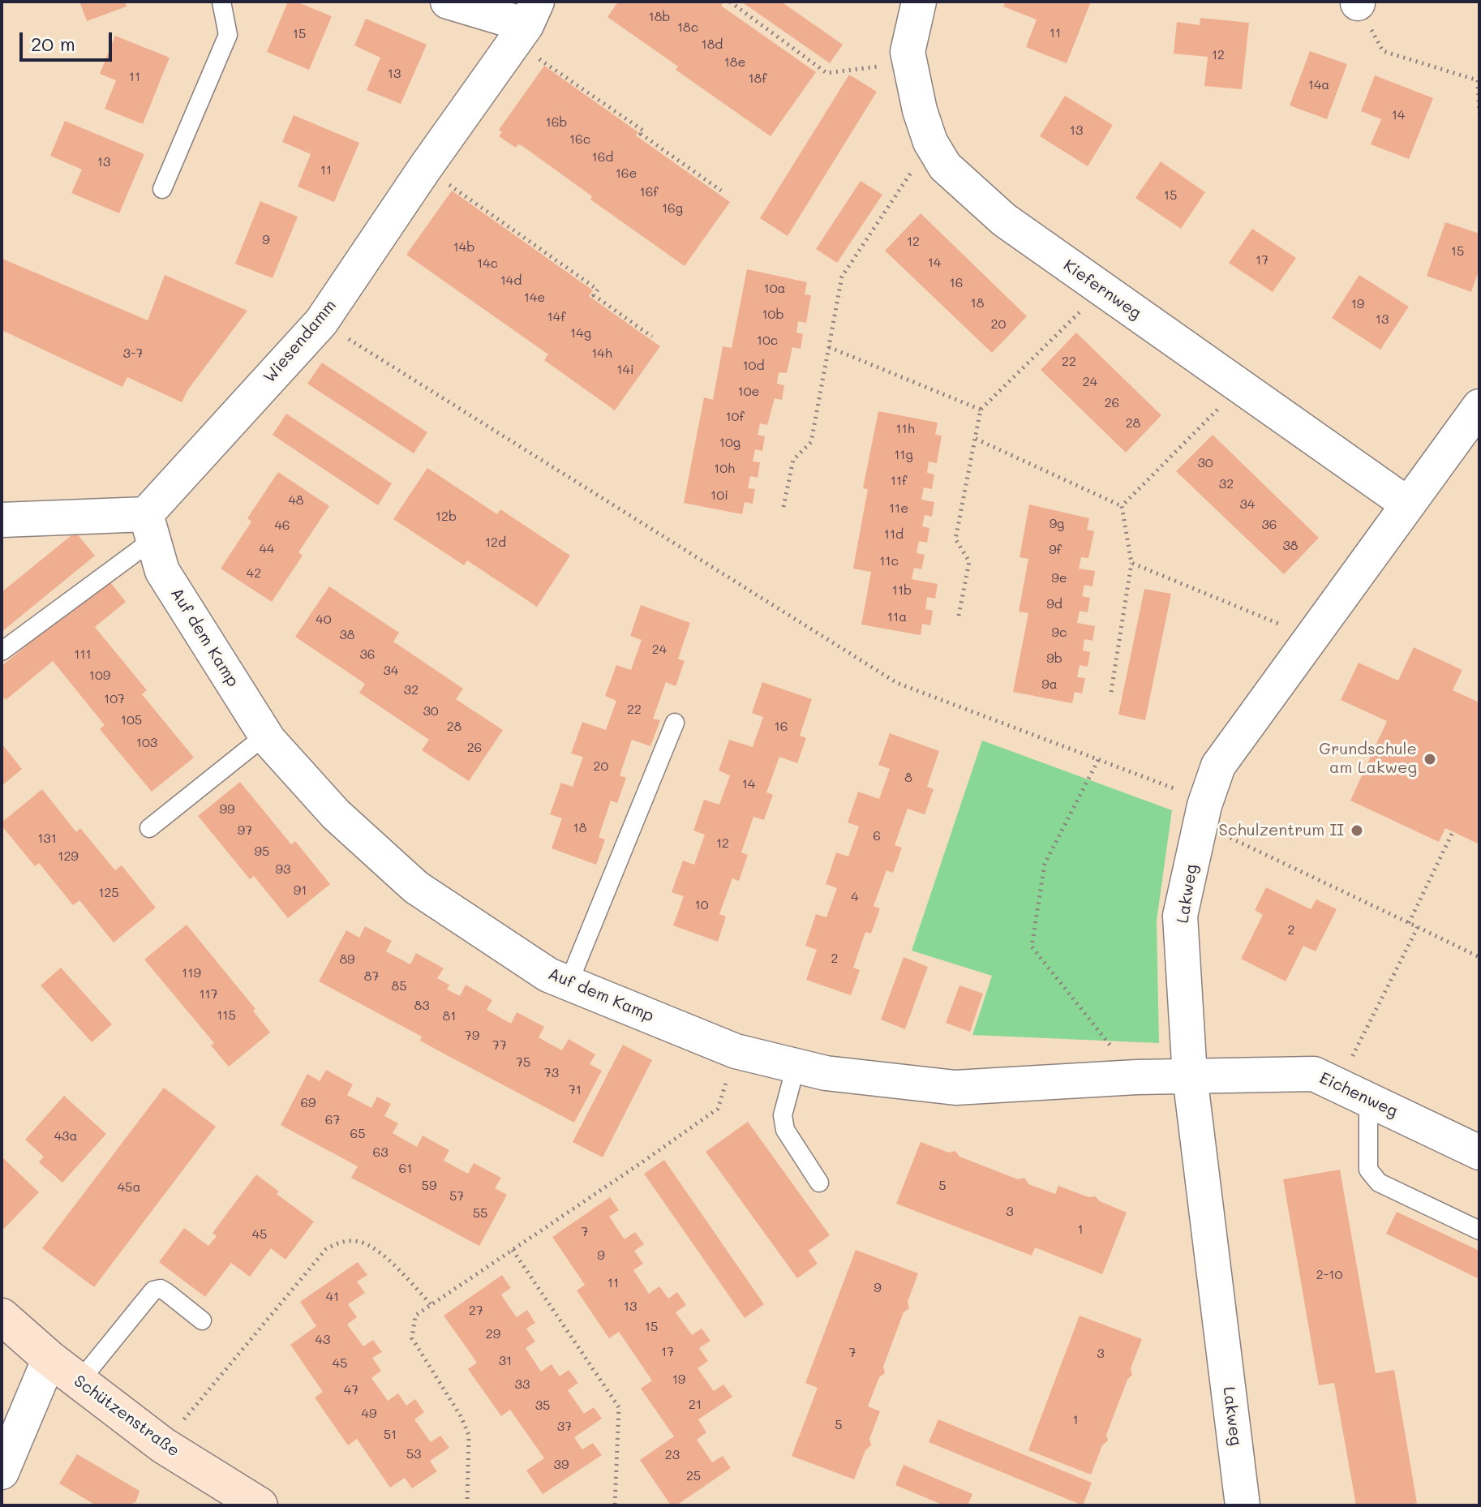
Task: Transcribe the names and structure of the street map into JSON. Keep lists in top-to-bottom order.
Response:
{
  "streets": {
    "main road": ["Schützenstraße"],
    "street": [
      "Kiefernweg",
      "Wiesendamm",
      "Auf dem Kamp",
      "Lakweg",
      "Eichenweg"
    ]
  },
  "crossings": [
    ["Kiefernweg", "Lakweg"],
    ["Wiesendamm", "Auf dem Kamp"],
    ["Auf dem Kamp", "Lakweg"],
    ["Auf dem Kamp", "Eichenweg"],
    ["Lakweg", "Eichenweg"]
  ],
  "places": ["Grundschule am Lakweg", "Schulzentrum II"],
  "house_numbers": [
    "18b",
    "18c",
    "11",
    "15",
    "18d",
    "12",
    "18e",
    "13",
    "11",
    "18f",
    "14a",
    "14",
    "16b",
    "13",
    "16c",
    "16d",
    "13",
    "11",
    "16e",
    "16f",
    "15",
    "16g",
    "9",
    "12",
    "14b",
    "15",
    "17",
    "14",
    "14c",
    "14d",
    "16",
    "10a",
    "14e",
    "18",
    "19",
    "10b",
    "14f",
    "13",
    "20",
    "14g",
    "10c",
    "3-7",
    "14h",
    "22",
    "10d",
    "14i",
    "24",
    "10e",
    "26",
    "10f",
    "28",
    "11h",
    "10g",
    "11g",
    "30",
    "10h",
    "11f",
    "32",
    "10i",
    "48",
    "34",
    "11e",
    "12b",
    "9g",
    "36",
    "46",
    "11d",
    "12d",
    "38",
    "44",
    "9f",
    "11c",
    "42",
    "9e",
    "11b",
    "9d",
    "11a",
    "40",
    "9c",
    "38",
    "24",
    "111",
    "36",
    "9b",
    "34",
    "109",
    "9a",
    "32",
    "107",
    "22",
    "30",
    "105",
    "28",
    "16",
    "103",
    "26",
    "20",
    "8",
    "14",
    "99",
    "18",
    "97",
    "6",
    "131",
    "12",
    "95",
    "129",
    "93",
    "91",
    "125",
    "4",
    "10",
    "2",
    "2",
    "89",
    "119",
    "87",
    "85",
    "117",
    "83",
    "115",
    "81",
    "79",
    "77",
    "75",
    "73",
    "71",
    "69",
    "67",
    "65",
    "43a",
    "63",
    "61",
    "59",
    "5",
    "45a",
    "57",
    "3",
    "55",
    "1",
    "7",
    "45",
    "9",
    "2-10",
    "11",
    "9",
    "41",
    "13",
    "27",
    "15",
    "29",
    "43",
    "17",
    "7",
    "3",
    "31",
    "45",
    "19",
    "33",
    "47",
    "21",
    "35",
    "49",
    "1",
    "5",
    "37",
    "51",
    "53",
    "23",
    "39",
    "25"
  ],
  "scale_bar": "20 m"
}
